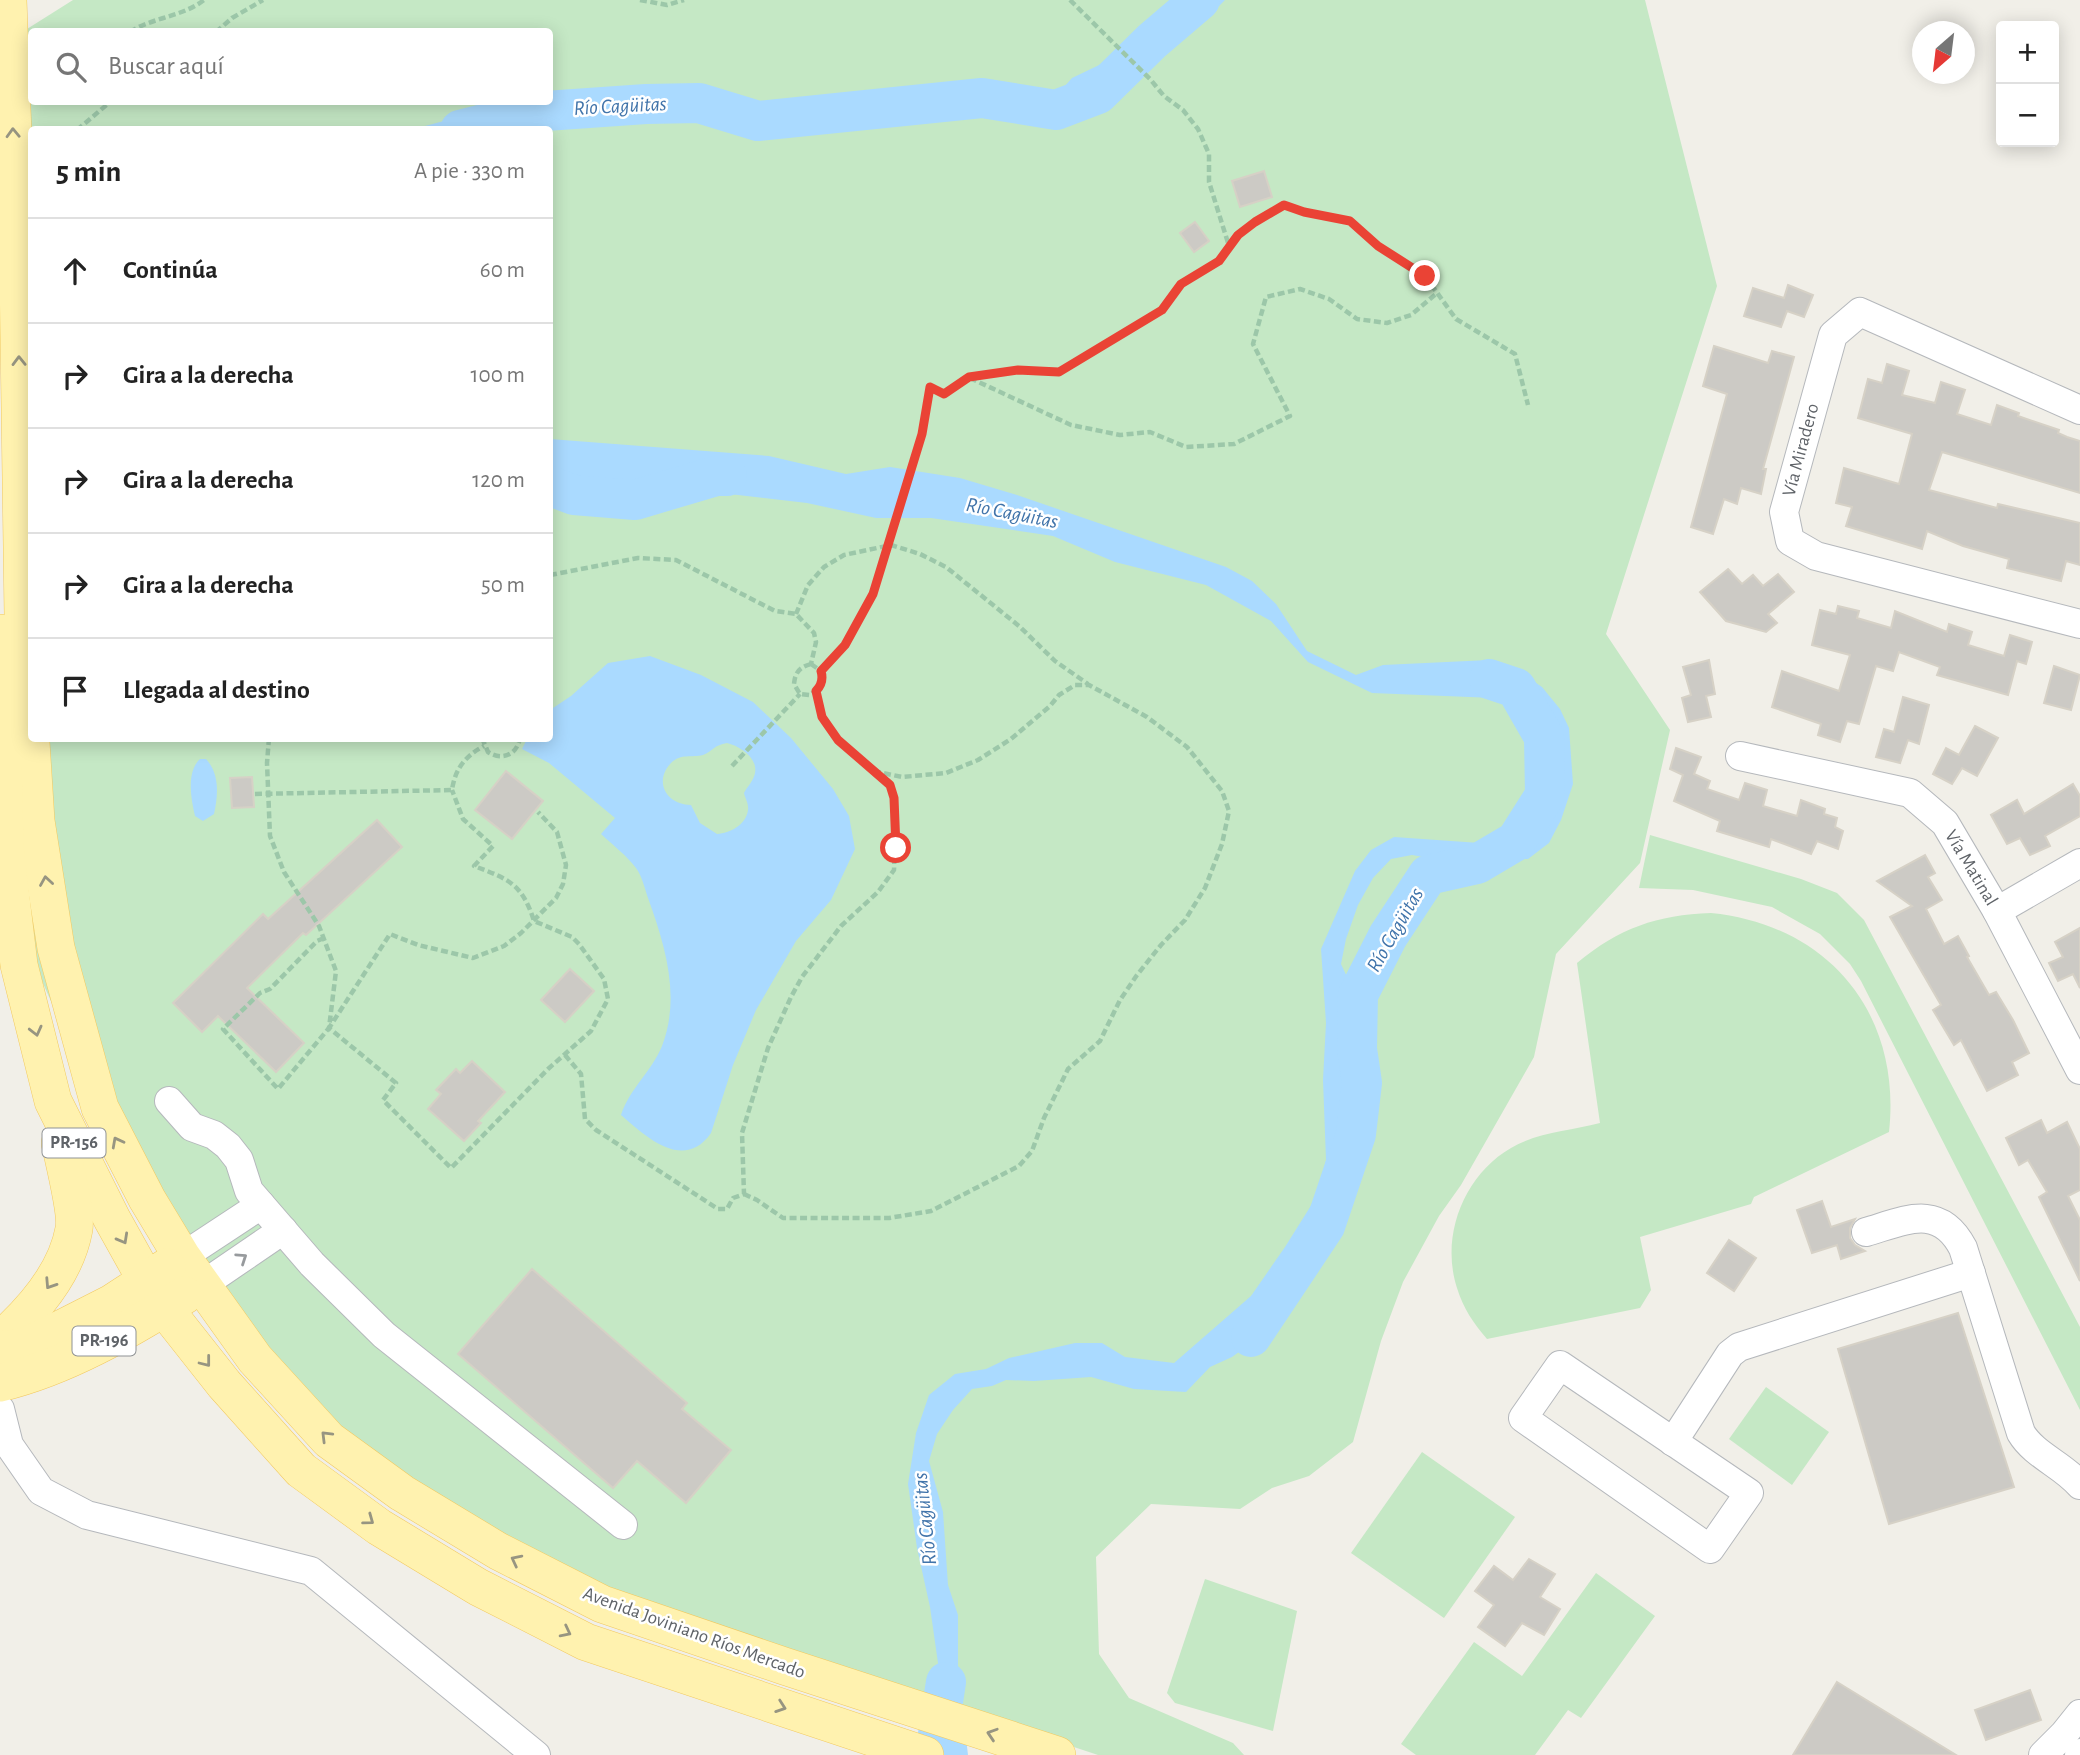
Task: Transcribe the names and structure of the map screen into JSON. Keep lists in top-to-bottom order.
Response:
{
  "streets": {
    "main road": ["PR-156", "PR-196", "Avenida Joviniano Ríos Mercado"],
    "street": ["Vía Miradero", "Vía Matinal"]
  },
  "crossings": [
    ["PR-196", "Avenida Joviniano Ríos Mercado"]
  ],
  "water": ["Río Cagüitas"],
  "north": "bottom left",
  "page": {
    "map_buttons": ["+", "−"],
    "search": "Buscar aquí",
    "heading": ["5 min", "A pie · 330 m"],
    "list": [
      ["Continúa", "60 m"],
      ["Gira a la derecha", "100 m"],
      ["Gira a la derecha", "120 m"],
      ["Gira a la derecha", "50 m"],
      "Llegada al destino"
    ]
  }
}
